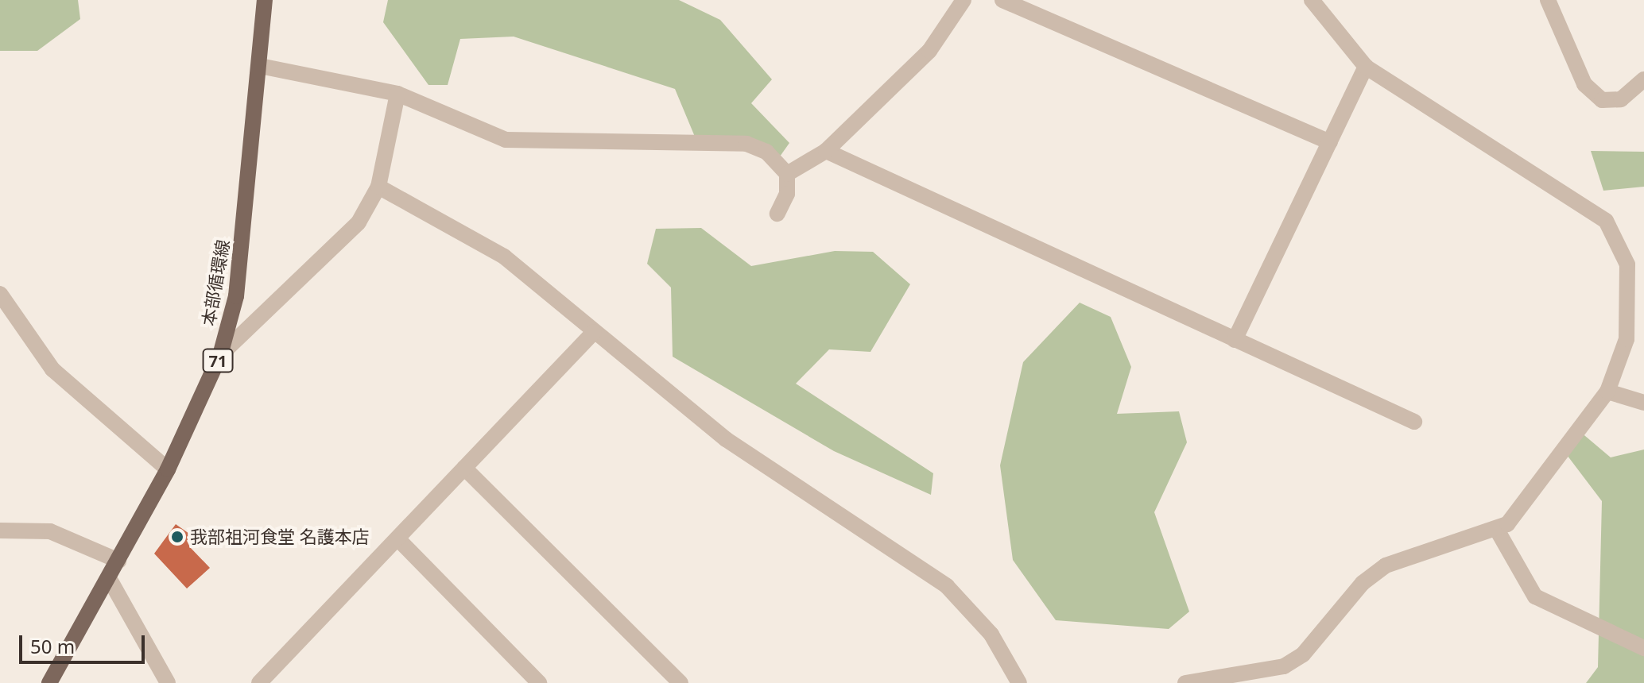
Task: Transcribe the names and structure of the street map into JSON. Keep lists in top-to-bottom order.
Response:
{
  "streets": {
    "main road": ["本部循環線", "71"]
  },
  "places": ["我部祖河食堂 名護本店"],
  "scale_bar": "50 m"
}
